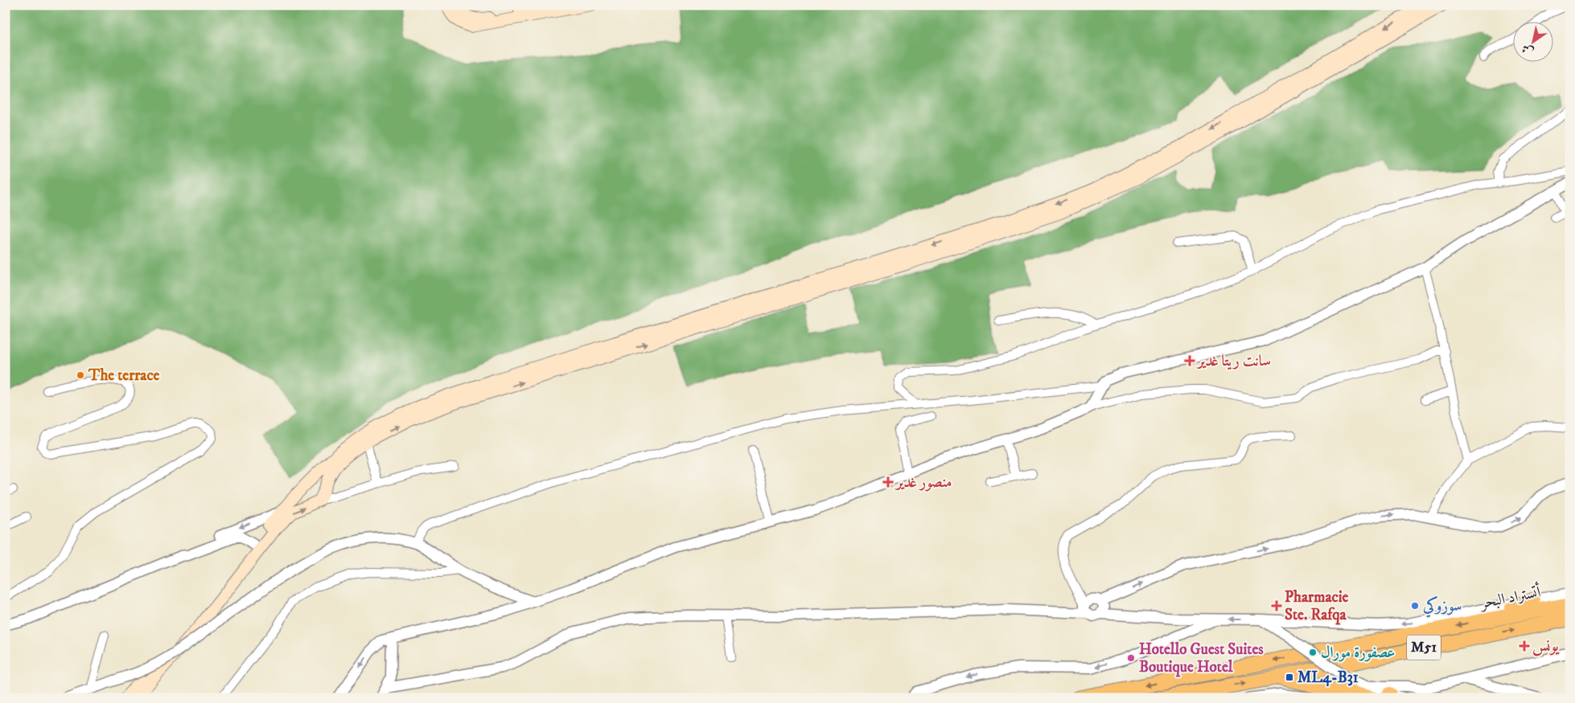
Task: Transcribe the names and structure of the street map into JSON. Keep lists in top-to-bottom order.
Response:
{
  "streets": {
    "highway": ["أتستراد البحر", "M51"]
  },
  "places": {
    "health": [
      "سانت ريتا غدير",
      "منصور غدير",
      "Pharmacie Ste. Rafqa",
      "يونس"
    ],
    "other": [
      "The terrace",
      "سوزوكي",
      "عصفورة مورال",
      "Hotello Guest Suites Boutique Hotel"
    ],
    "transit": ["ML4-B31"]
  },
  "north": "bottom left"
}
